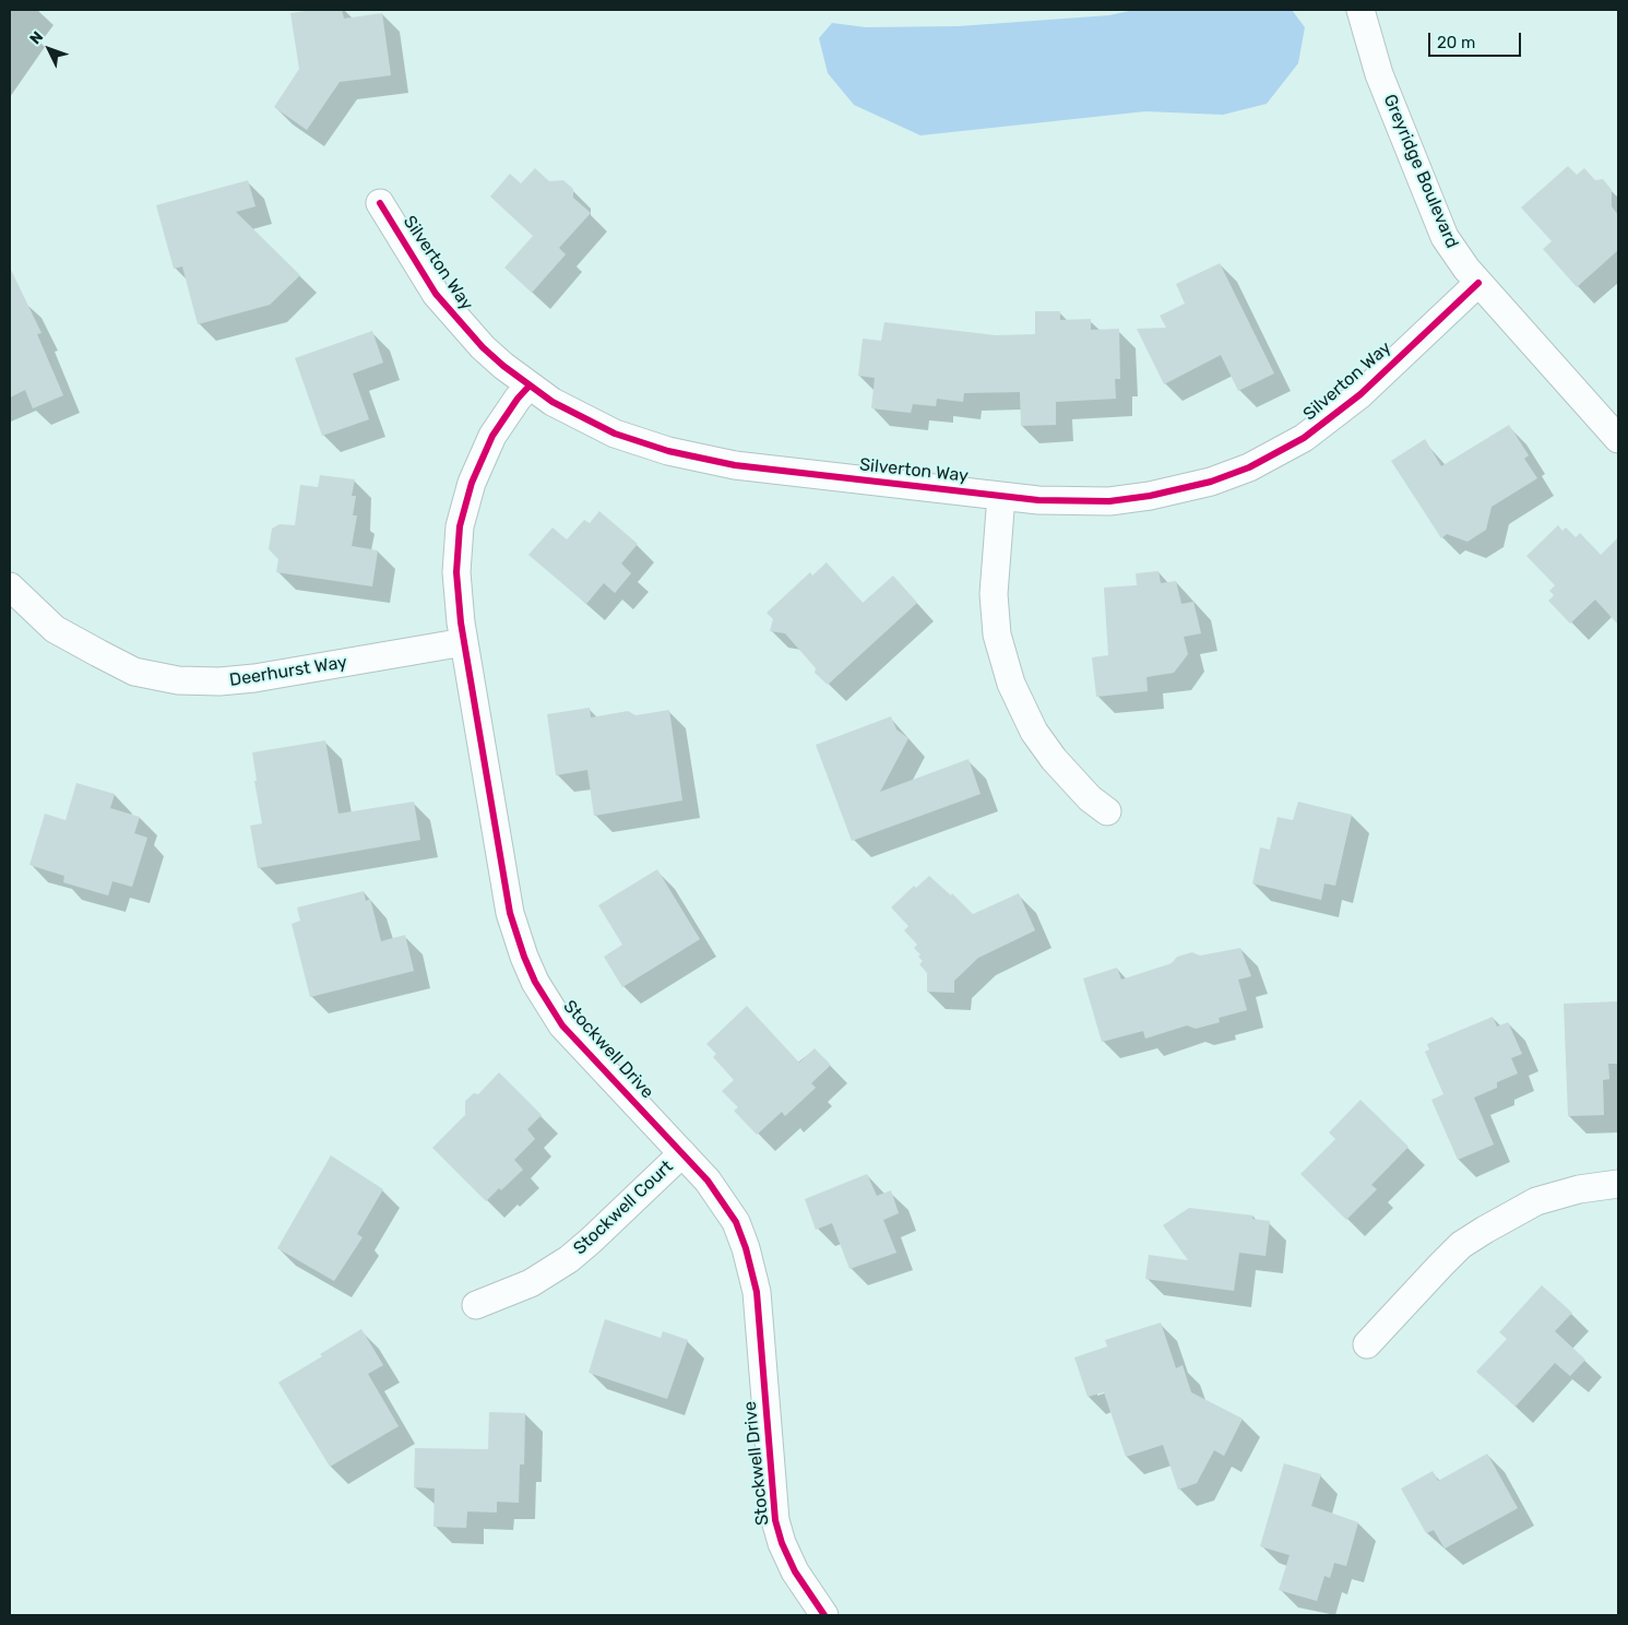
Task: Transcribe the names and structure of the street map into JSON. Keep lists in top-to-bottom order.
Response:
{
  "streets": {
    "street": [
      "Greyridge Boulevard",
      "Silverton Way",
      "Deerhurst Way",
      "Stockwell Drive",
      "Stockwell Court"
    ]
  },
  "crossings": [
    ["Greyridge Boulevard", "Silverton Way"],
    ["Silverton Way", "Stockwell Drive"],
    ["Deerhurst Way", "Stockwell Drive"],
    ["Stockwell Drive", "Stockwell Court"]
  ],
  "scale_bar": "20 m",
  "north": "top left"
}
